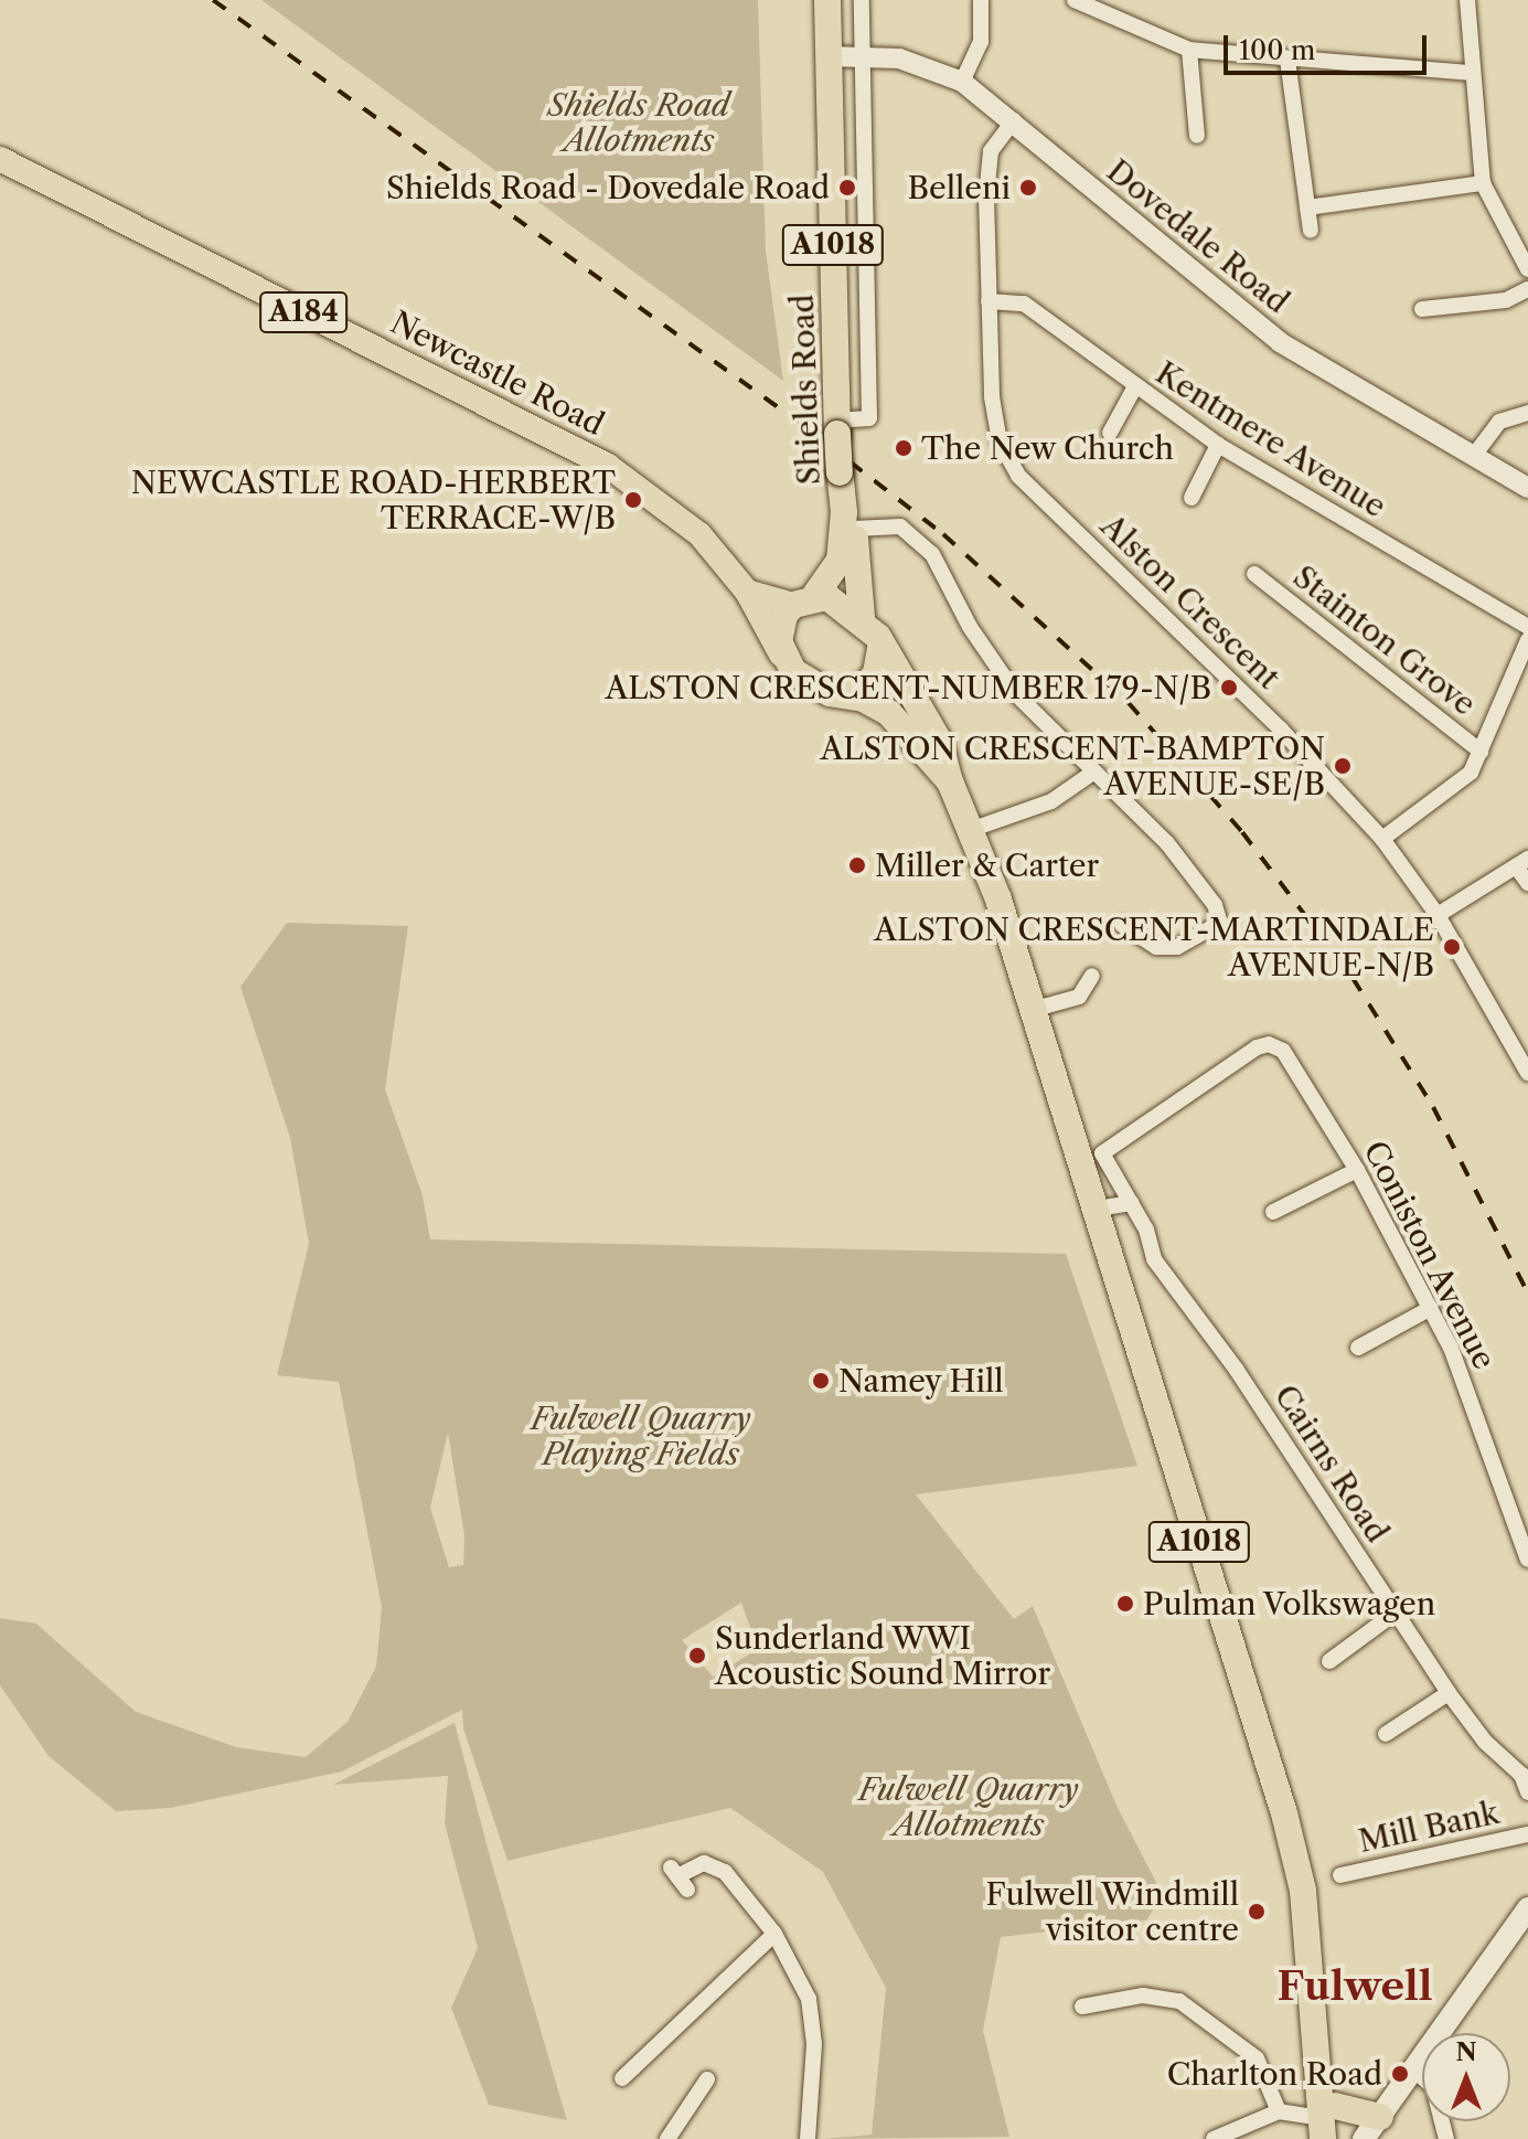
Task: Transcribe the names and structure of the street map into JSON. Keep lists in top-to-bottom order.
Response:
{
  "streets": {
    "highway": ["A1018", "Shields Road"],
    "main road": ["A184", "Newcastle Road"],
    "street": [
      "Dovedale Road",
      "Kentmere Avenue",
      "Alston Crescent",
      "Stainton Grove",
      "Coniston Avenue",
      "Cairns Road",
      "Mill Bank"
    ]
  },
  "crossings": [
    ["Dovedale Road", "Shields Road"],
    ["Dovedale Road", "Alston Crescent"],
    ["A1018", "A184"],
    ["A1018", "Shields Road"],
    ["A1018", "Coniston Avenue"],
    ["A1018", "Cairns Road"],
    ["A184", "Newcastle Road"],
    ["Kentmere Avenue", "Alston Crescent"],
    ["Coniston Avenue", "Cairns Road"]
  ],
  "districts": ["Fulwell"],
  "parks": ["Shields Road Allotments", "Fulwell Quarry Playing Fields", "Fulwell Quarry Allotments"],
  "places": [
    "Shields Road - Dovedale Road",
    "Belleni",
    "The New Church",
    "NEWCASTLE ROAD-HERBERT TERRACE-W/B",
    "ALSTON CRESCENT-NUMBER 179-N/B",
    "ALSTON CRESCENT-BAMPTON AVENUE-SE/B",
    "Miller & Carter",
    "ALSTON CRESCENT-MARTINDALE AVENUE-N/B",
    "Namey Hill",
    "Pulman Volkswagen",
    "Sunderland WWI Acoustic Sound Mirror",
    "Fulwell Windmill visitor centre",
    "Charlton Road"
  ],
  "scale_bar": "100 m",
  "north": "top"
}
